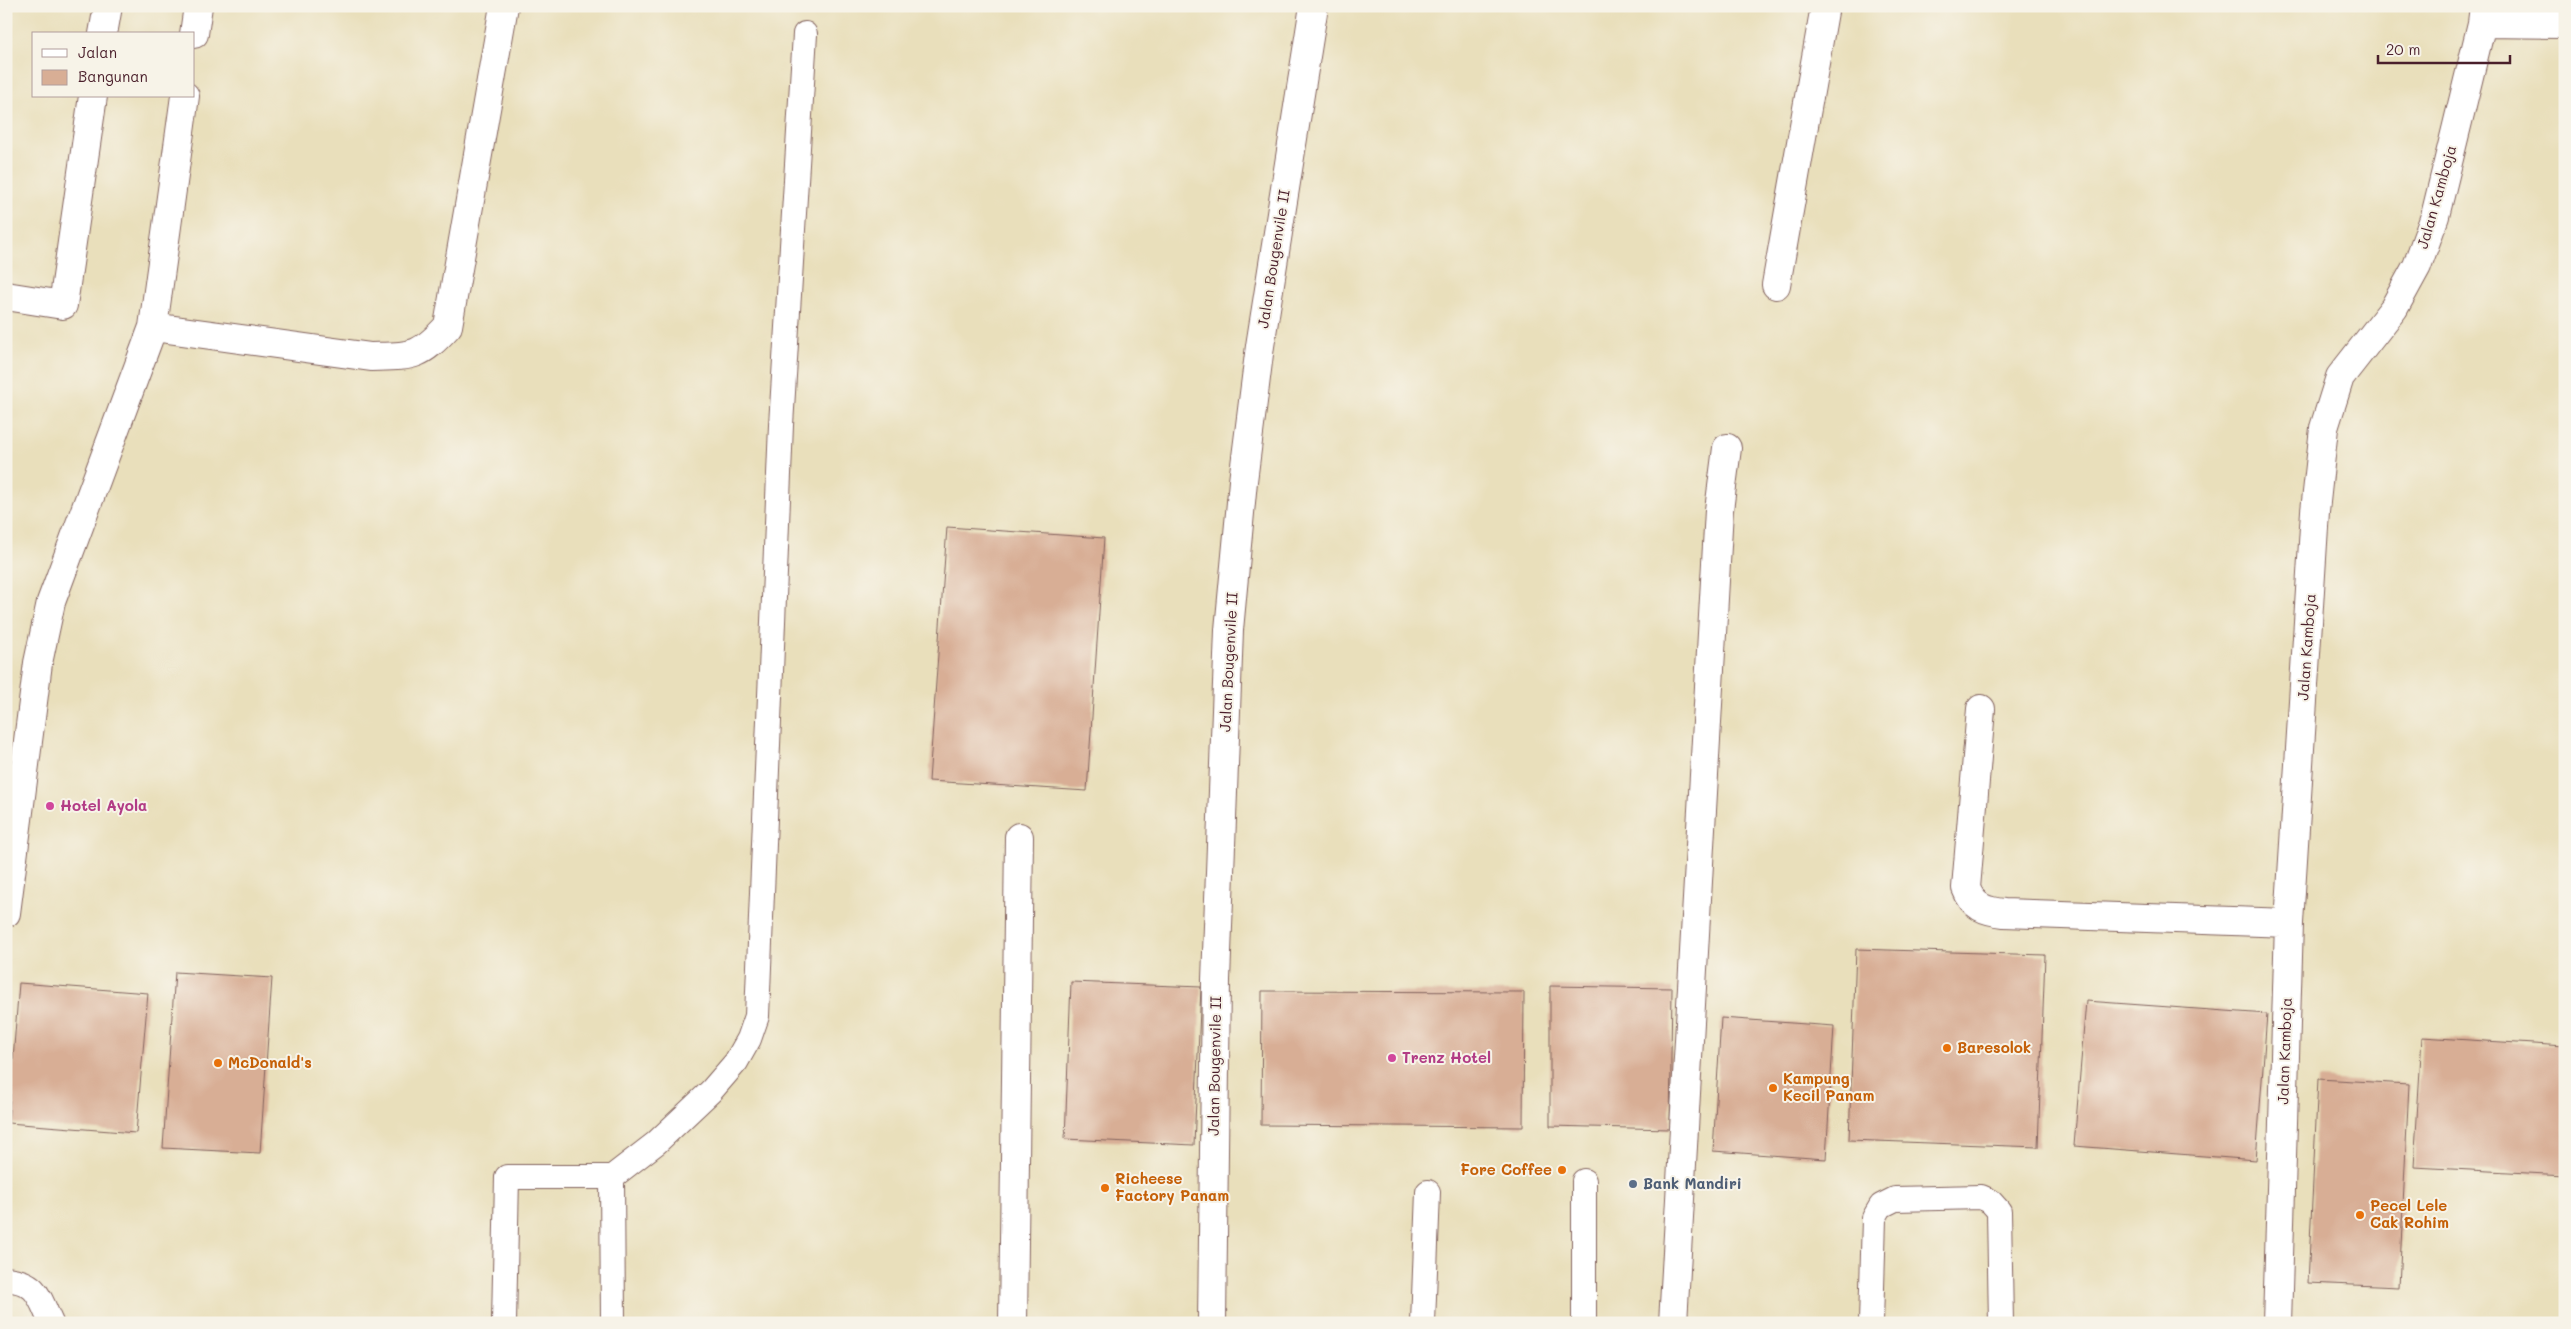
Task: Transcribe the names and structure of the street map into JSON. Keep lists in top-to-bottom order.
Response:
{
  "streets": {
    "street": ["Jalan Kamboja", "Jalan Bougenvile II"]
  },
  "places": [
    "Hotel Ayola",
    "Baresolok",
    "Trenz Hotel",
    "McDonald's",
    "Kampung Kecil Panam",
    "Fore Coffee",
    "Bank Mandiri",
    "Richeese Factory Panam",
    "Pecel Lele Cak Rohim"
  ],
  "legend": ["Jalan", "Bangunan"],
  "scale_bar": "20 m"
}
